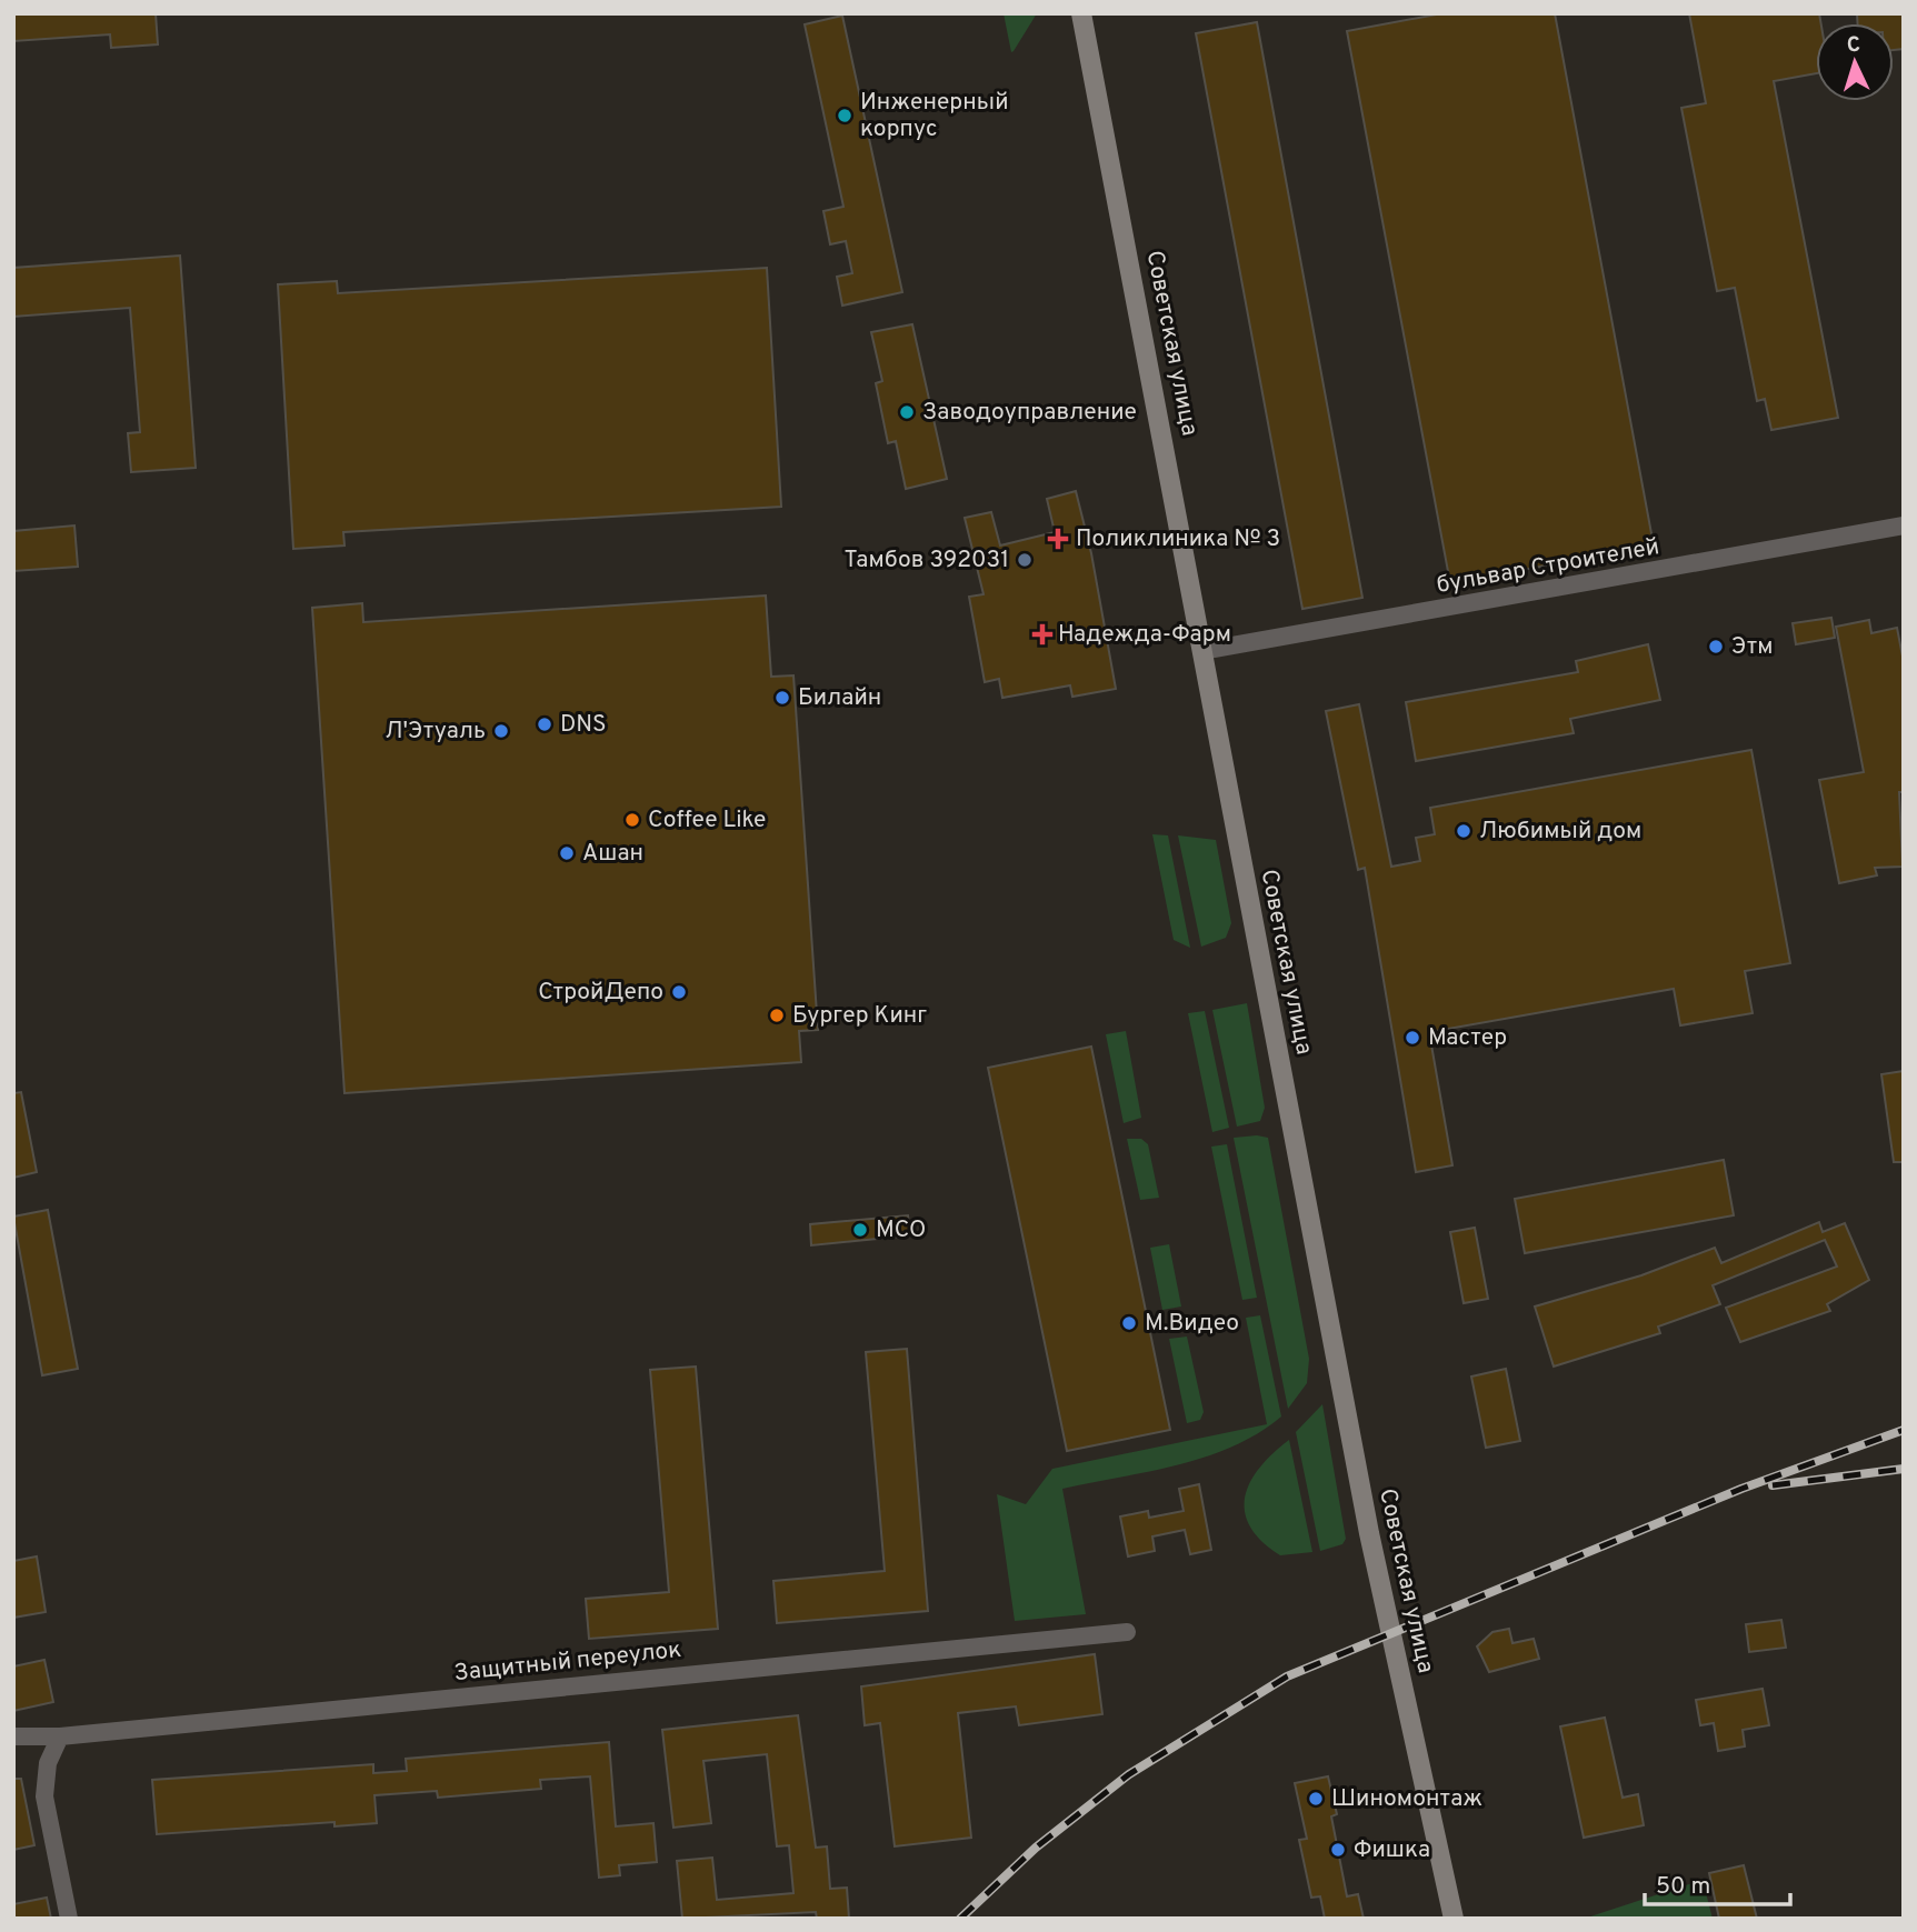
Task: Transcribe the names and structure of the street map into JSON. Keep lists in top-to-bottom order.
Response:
{
  "streets": {
    "main road": ["Советская улица"],
    "street": ["бульвар Строителей", "Защитный переулок"]
  },
  "crossings": [
    ["Советская улица", "бульвар Строителей"]
  ],
  "places": {
    "other": [
      "Инженерный корпус",
      "Заводоуправление",
      "Тамбов 392031",
      "Этм",
      "Билайн",
      "DNS",
      "Л'Этуаль",
      "Coffee Like",
      "Любимый дом",
      "Ашан",
      "СтройДепо",
      "Бургер Кинг",
      "Мастер",
      "МСО",
      "М.Видео",
      "Шиномонтаж",
      "Фишка"
    ],
    "health": ["Поликлиника № 3", "Надежда-Фарм"]
  },
  "scale_bar": "50 m",
  "north": "top"
}
